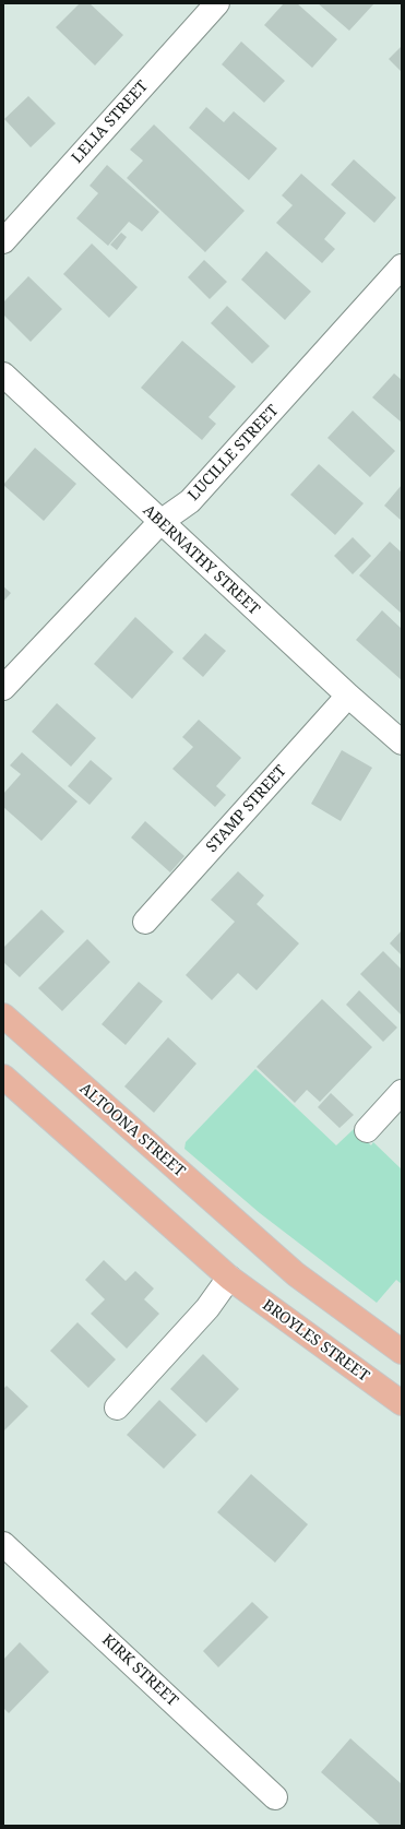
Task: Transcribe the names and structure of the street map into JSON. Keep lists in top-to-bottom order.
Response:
{
  "streets": {
    "main road": ["ALTOONA STREET", "BROYLES STREET"],
    "street": [
      "LELIA STREET",
      "LUCILLE STREET",
      "ABERNATHY STREET",
      "STAMP STREET",
      "KIRK STREET"
    ]
  },
  "crossings": [
    ["LUCILLE STREET", "ABERNATHY STREET"],
    ["ABERNATHY STREET", "STAMP STREET"]
  ]
}
